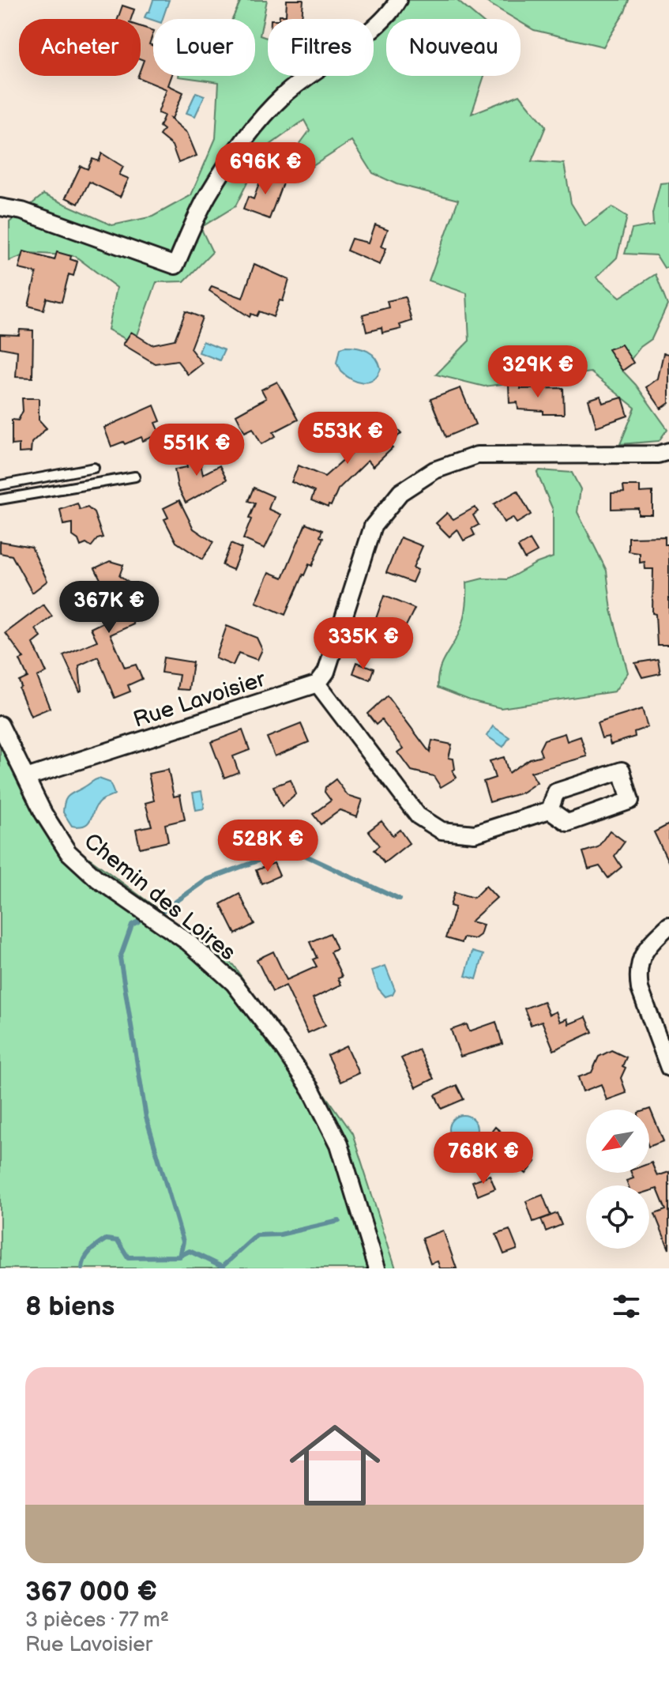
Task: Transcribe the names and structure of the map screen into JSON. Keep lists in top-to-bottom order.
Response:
{
  "streets": {
    "street": ["Rue Lavoisier", "Chemin des Loires"]
  },
  "crossings": [
    ["Rue Lavoisier", "Chemin des Loires"]
  ],
  "north": "bottom left",
  "page": {
    "chip": [
      "Acheter",
      "Louer",
      "Filtres",
      "Nouveau"
    ],
    "price": [
      "696K €",
      "329K €",
      "553K €",
      "551K €",
      "367K €",
      "335K €",
      "528K €",
      "768K €"
    ],
    "heading": "8 biens",
    "list": [
      {
        "name": "367 000 €",
        "note": "3 pièces · 77 m² · Rue Lavoisier"
      }
    ]
  }
}
